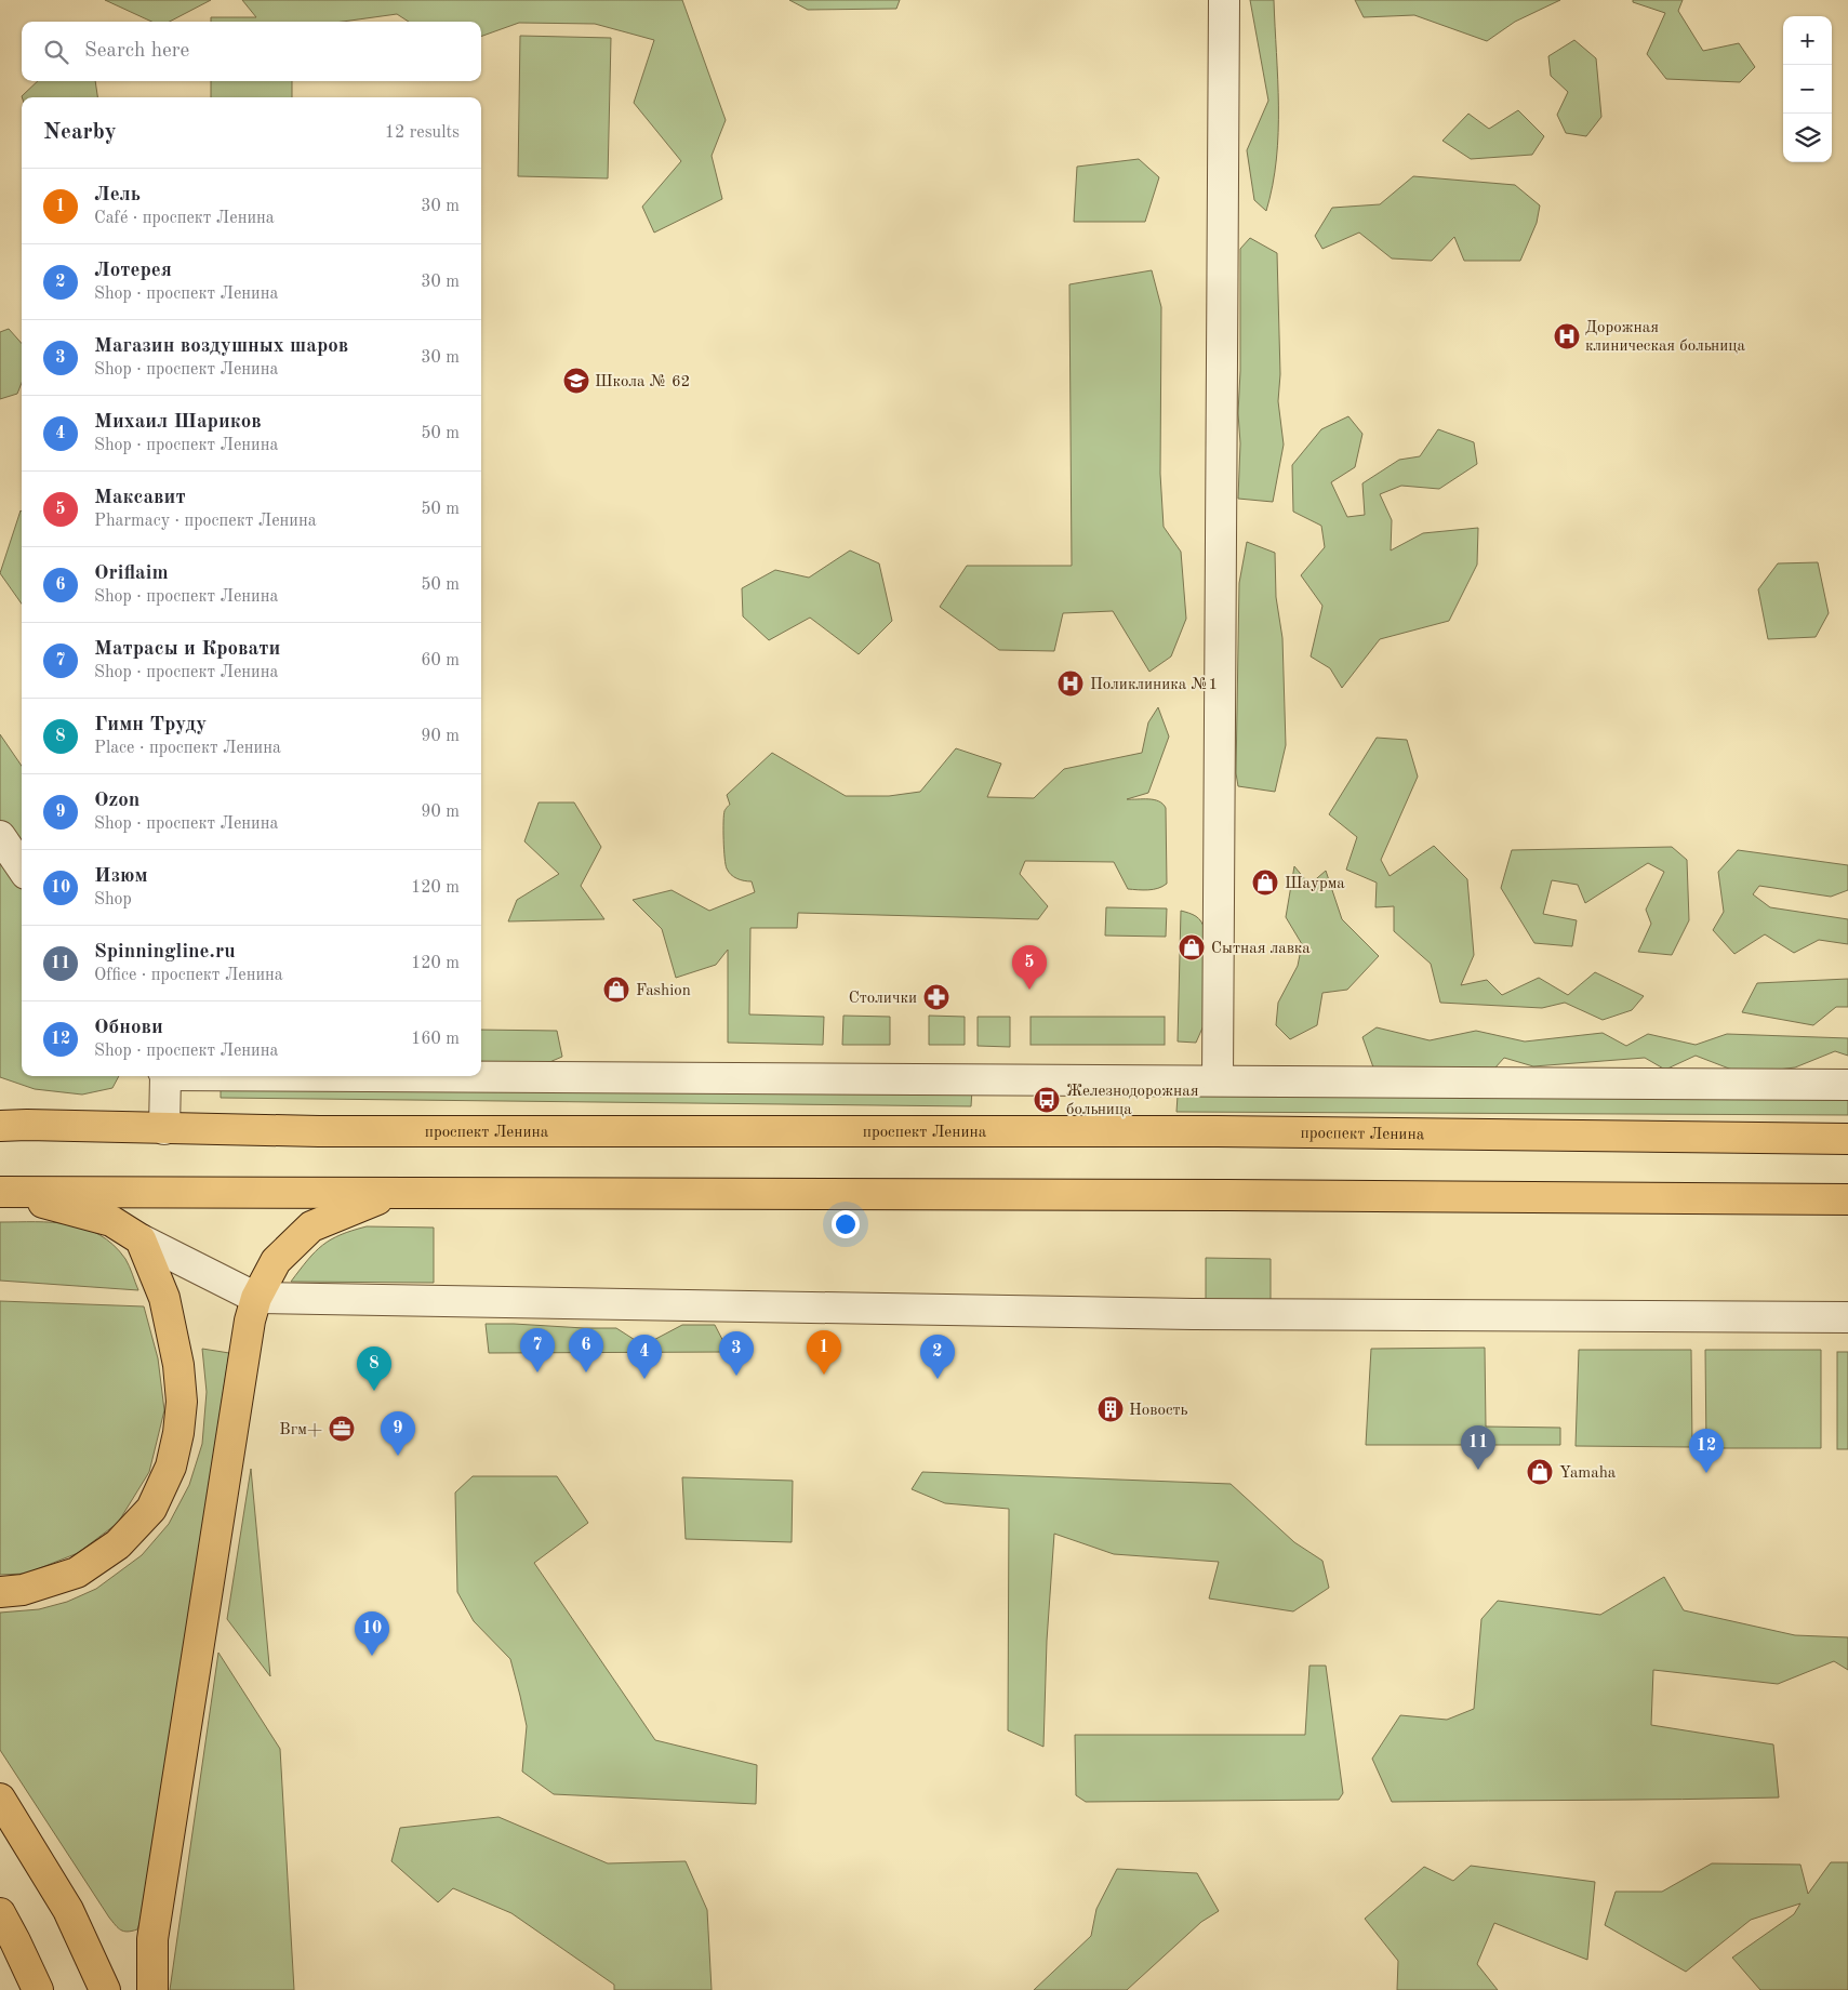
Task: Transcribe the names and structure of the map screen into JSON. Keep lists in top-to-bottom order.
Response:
{
  "streets": {
    "main road": ["проспект Ленина"]
  },
  "places": {
    "hospital": ["Дорожная клиническая больница", "Поликлиника №1"],
    "school or university": ["Школа № 62"],
    "shop": [
      "Шаурма",
      "Сытная лавка",
      "Fashion",
      "Yamaha"
    ],
    "pharmacy": ["Столички"],
    "bus stop": ["Железнодорожная больница"],
    "building": ["Новость"],
    "office": ["Вгм+"]
  },
  "page": {
    "map_buttons": ["+", "−"],
    "search": "Search here",
    "heading": ["Nearby", "12 results"],
    "list": [
      {
        "mark": "1",
        "name": "Лель",
        "note": "Café · проспект Ленина",
        "value": "30 m"
      },
      {
        "mark": "2",
        "name": "Лотерея",
        "note": "Shop · проспект Ленина",
        "value": "30 m"
      },
      {
        "mark": "3",
        "name": "Магазин воздушных шаров",
        "note": "Shop · проспект Ленина",
        "value": "30 m"
      },
      {
        "mark": "4",
        "name": "Михаил Шариков",
        "note": "Shop · проспект Ленина",
        "value": "50 m"
      },
      {
        "mark": "5",
        "name": "Максавит",
        "note": "Pharmacy · проспект Ленина",
        "value": "50 m"
      },
      {
        "mark": "6",
        "name": "Oriflaim",
        "note": "Shop · проспект Ленина",
        "value": "50 m"
      },
      {
        "mark": "7",
        "name": "Матрасы и Кровати",
        "note": "Shop · проспект Ленина",
        "value": "60 m"
      },
      {
        "mark": "8",
        "name": "Гимн Труду",
        "note": "Place · проспект Ленина",
        "value": "90 m"
      },
      {
        "mark": "9",
        "name": "Ozon",
        "note": "Shop · проспект Ленина",
        "value": "90 m"
      },
      {
        "mark": "10",
        "name": "Изюм",
        "note": "Shop",
        "value": "120 m"
      },
      {
        "mark": "11",
        "name": "Spinningline.ru",
        "note": "Office · проспект Ленина",
        "value": "120 m"
      },
      {
        "mark": "12",
        "name": "Обнови",
        "note": "Shop · проспект Ленина",
        "value": "160 m"
      }
    ],
    "pins": [
      "5",
      "6",
      "7",
      "1",
      "3",
      "2",
      "4",
      "8",
      "9",
      "11",
      "12",
      "10"
    ]
  }
}
